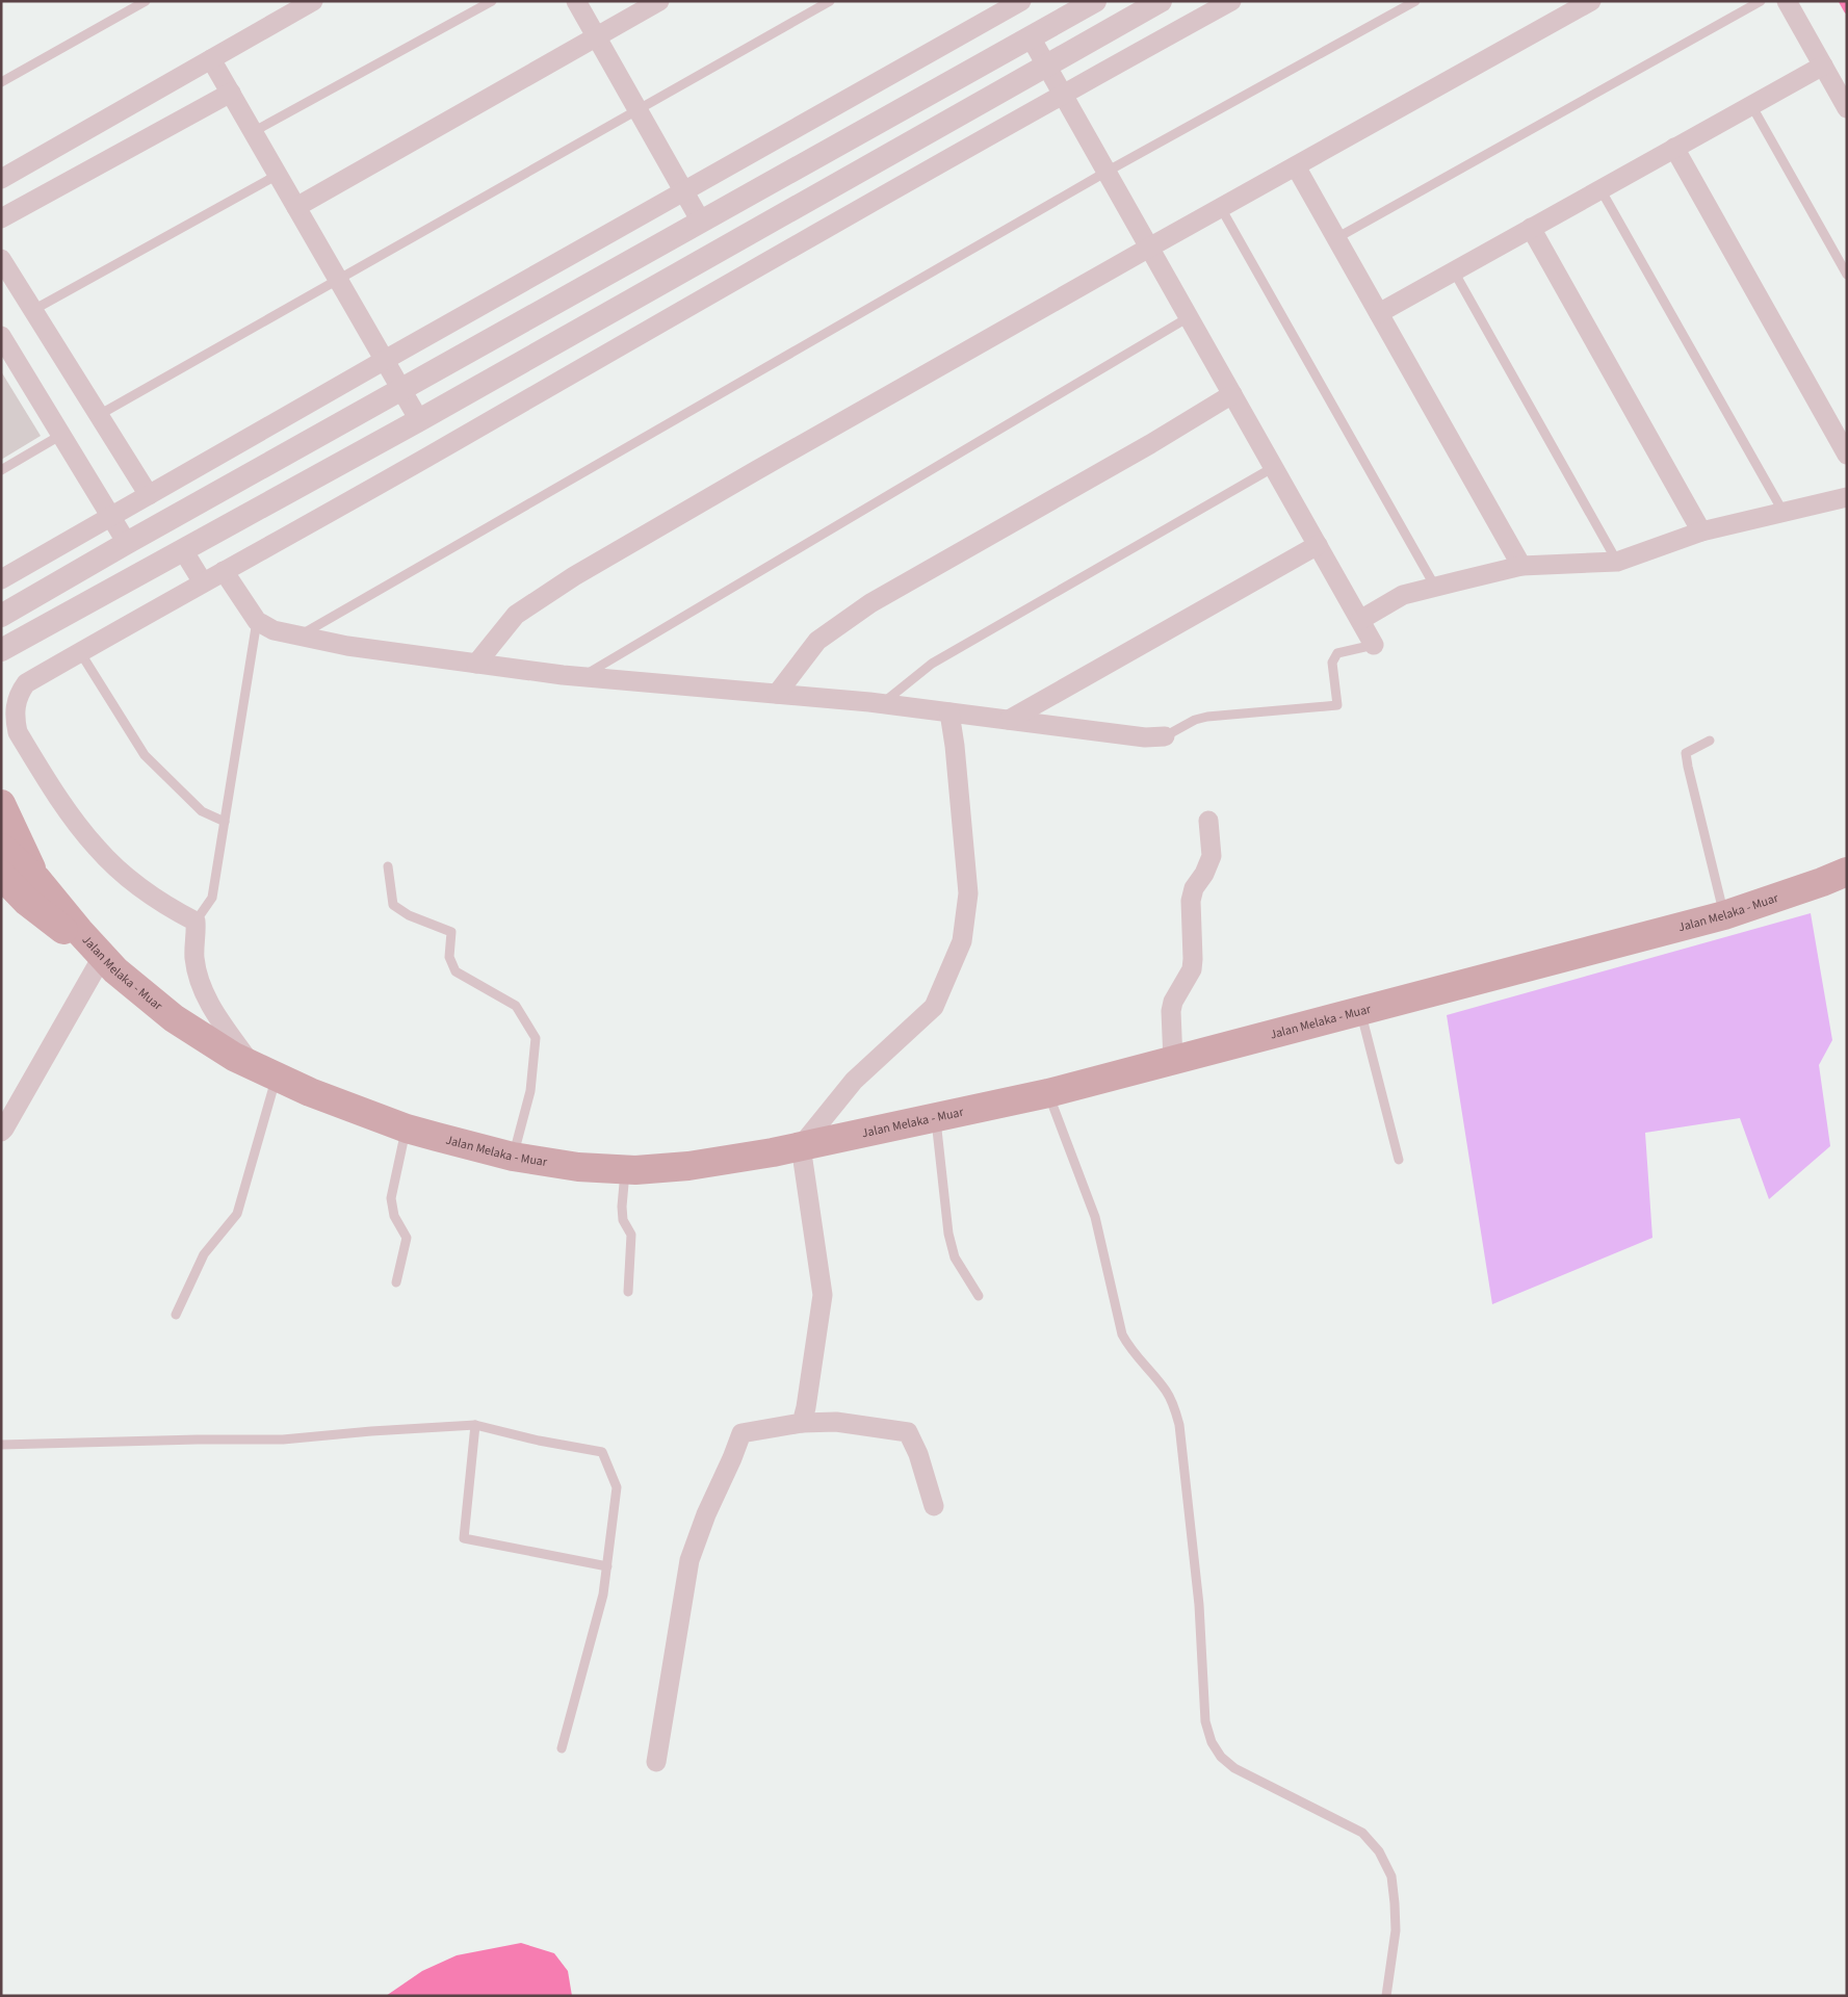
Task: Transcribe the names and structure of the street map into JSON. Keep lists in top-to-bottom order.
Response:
{
  "streets": {
    "main road": ["Jalan Melaka - Muar"]
  }
}
